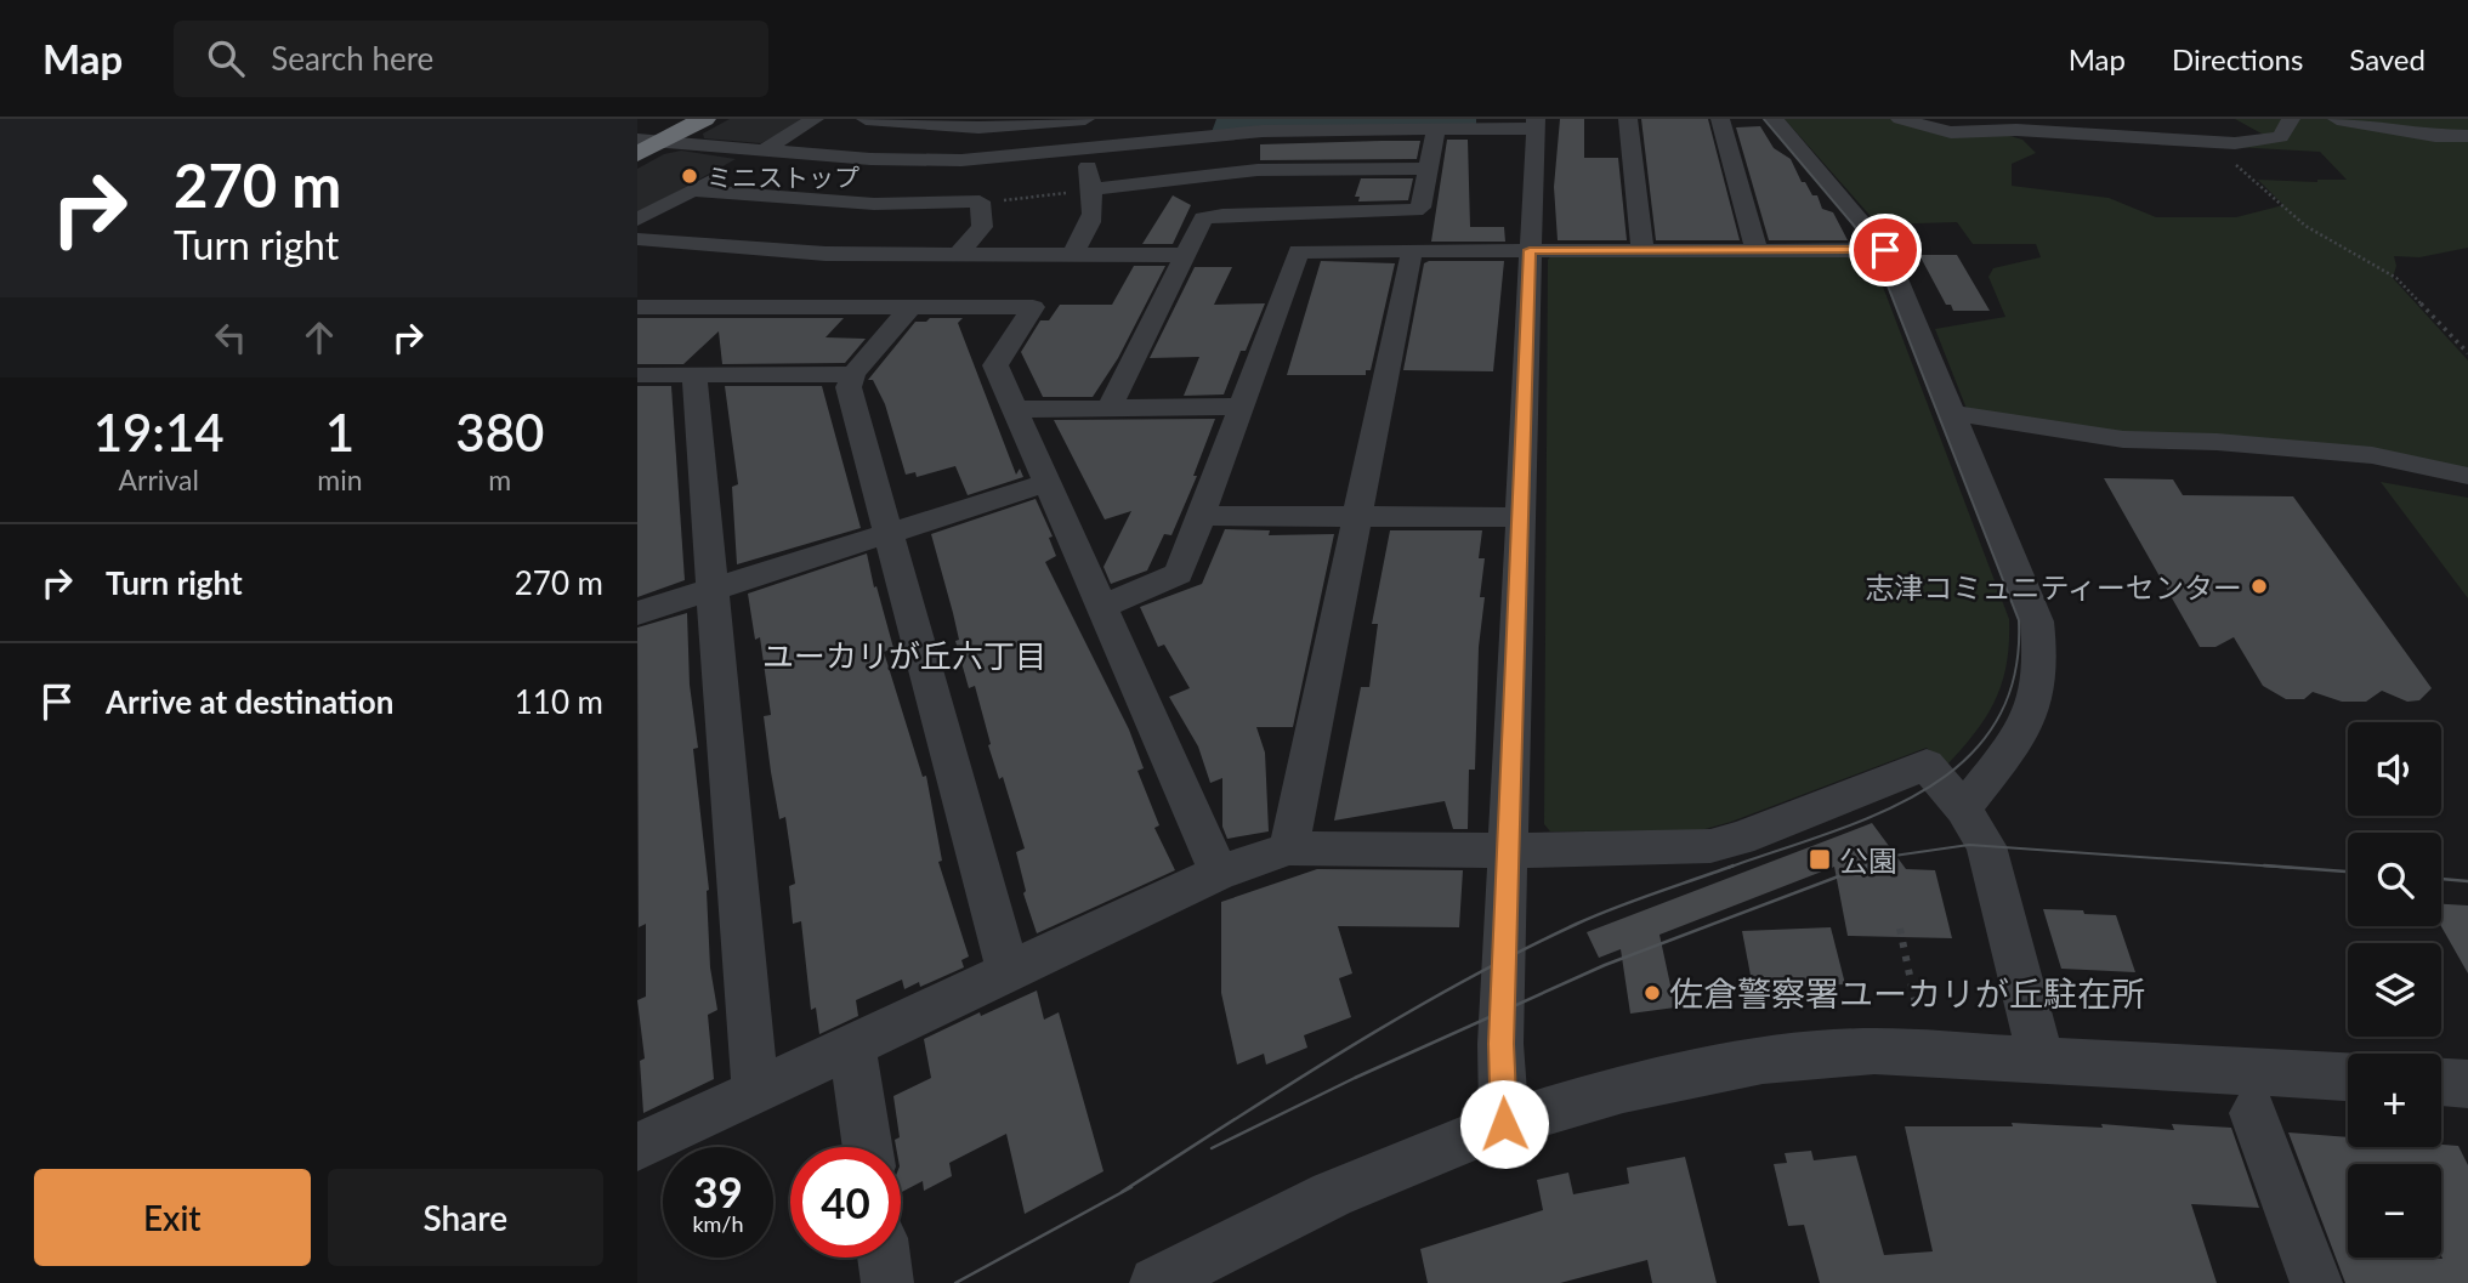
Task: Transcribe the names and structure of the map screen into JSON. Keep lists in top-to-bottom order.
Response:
{
  "districts": ["ユーカリが丘六丁目"],
  "places": {
    "other": ["ミニストップ", "志津コミュニティーセンター", "佐倉警察署ユーカリが丘駐在所"],
    "transit": ["公園"]
  },
  "page": {
    "header": "Map",
    "search": "Search here",
    "nav": ["Map", "Directions", "Saved"],
    "turn": ["270 m", "Turn right"],
    "eta": [
      "19:14",
      "Arrival",
      "1",
      "min",
      "380",
      "m"
    ],
    "list": [
      {
        "name": "Turn right",
        "value": "270 m"
      },
      {
        "name": "Arrive at destination",
        "value": "110 m"
      }
    ],
    "map_buttons": ["+", "−"],
    "speed": "39 km/h",
    "limit": "40",
    "buttons": ["Exit", "Share"]
  }
}
